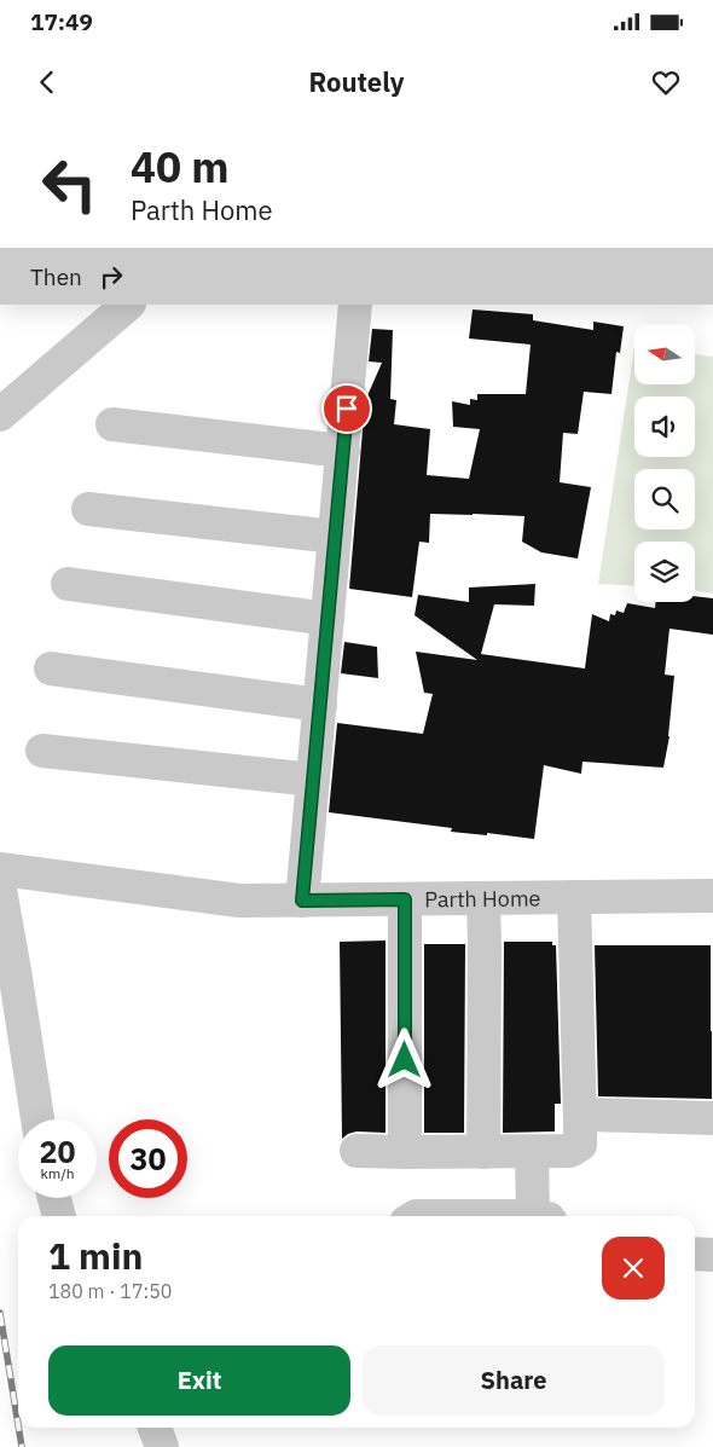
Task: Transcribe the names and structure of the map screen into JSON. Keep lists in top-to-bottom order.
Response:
{
  "streets": {
    "street": ["Parth Home"]
  },
  "north": "left",
  "page": {
    "status": "17:49",
    "header": "Routely",
    "turn": ["40 m", "Parth Home"],
    "then": "Then",
    "speed": "20 km/h",
    "limit": "30",
    "heading": ["1 min", "180 m · 17:50"],
    "buttons": ["Exit", "Share"]
  }
}
